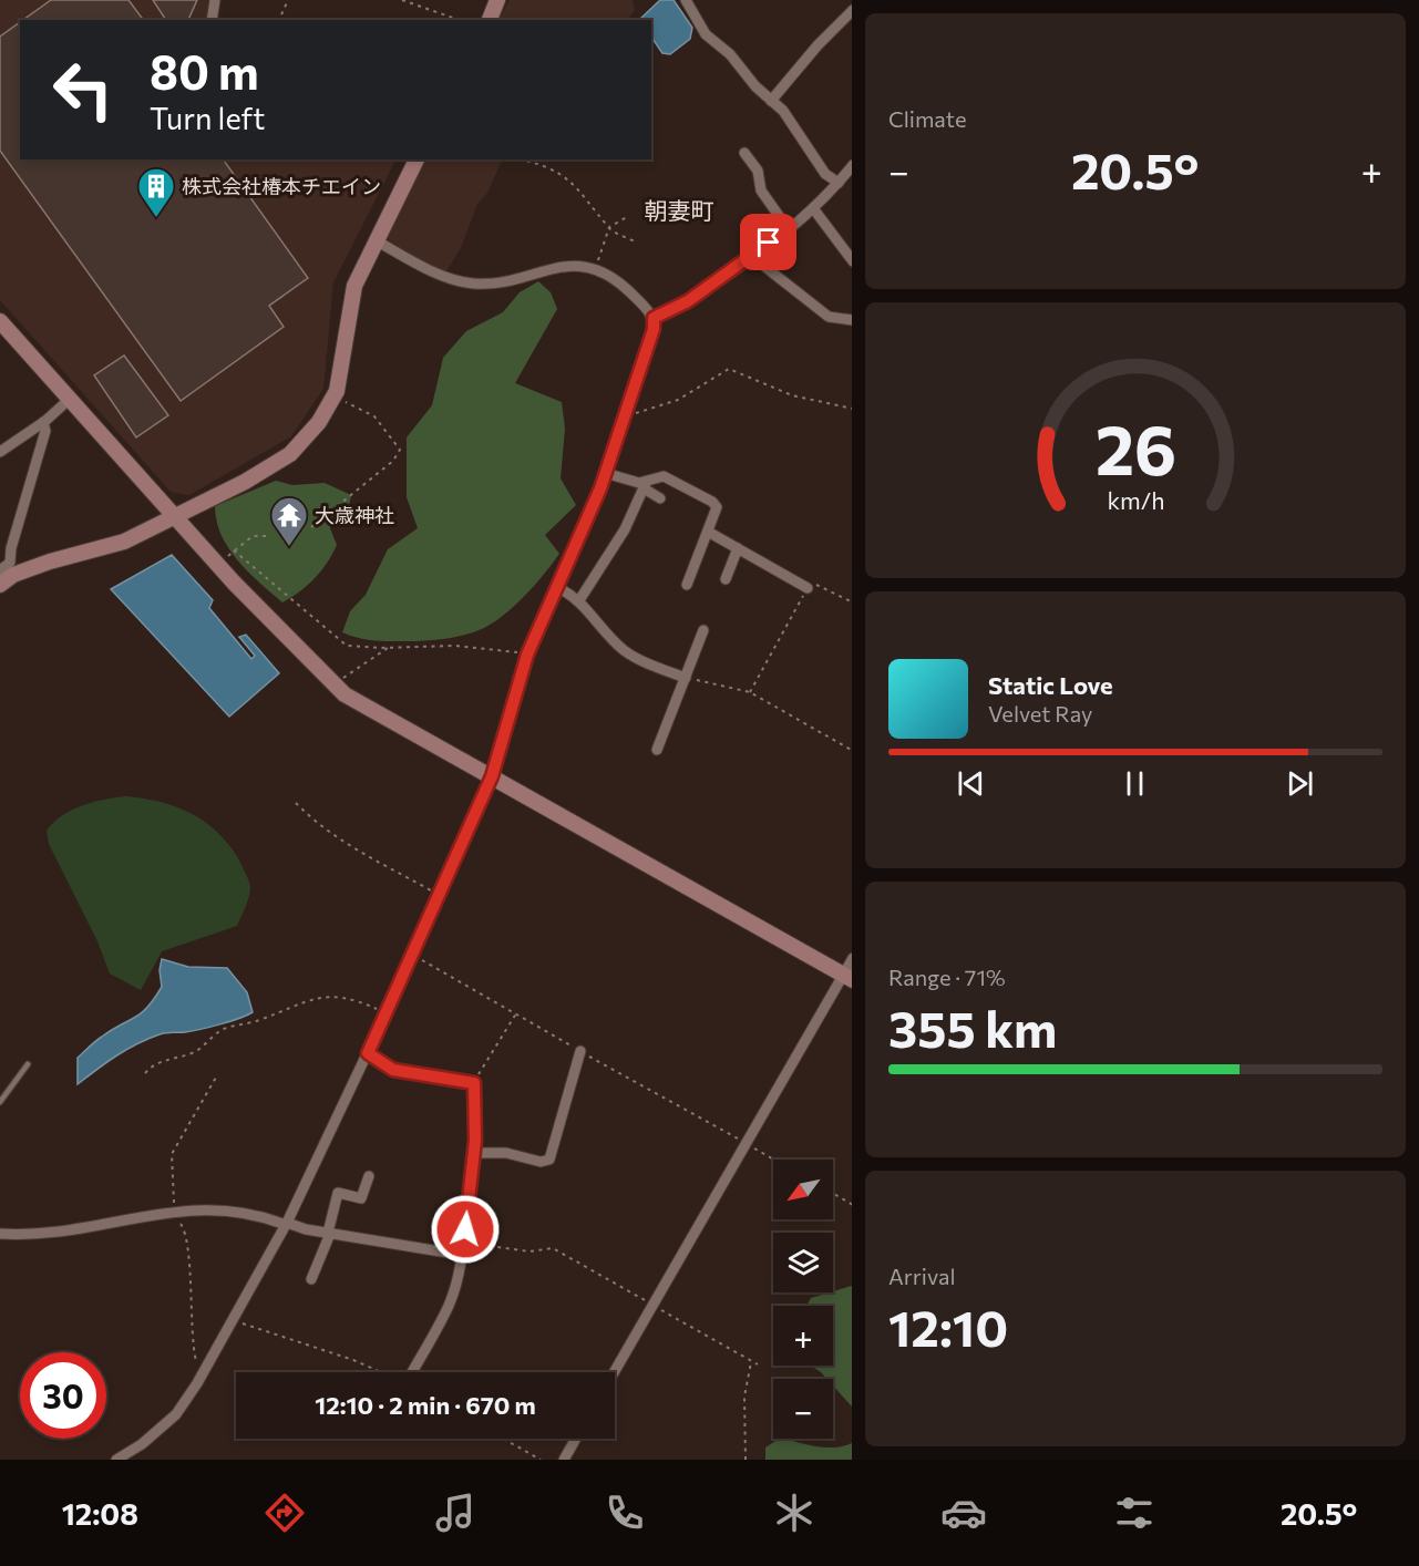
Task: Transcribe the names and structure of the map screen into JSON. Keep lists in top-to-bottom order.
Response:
{
  "districts": ["朝妻町"],
  "places": {
    "building": ["株式会社椿本チエイン"],
    "temple": ["大歳神社"]
  },
  "north": "bottom left",
  "page": {
    "tile": [
      "Climate",
      ["Range · 71%", "355 km"],
      ["Arrival", "12:10"]
    ],
    "turn": ["80 m", "Turn left"],
    "heat": ["−", "20.5°", "+"],
    "song": ["Static Love", "Velvet Ray"],
    "map_buttons": ["+", "−"],
    "limit": "30",
    "trip": "12:10 · 2 min · 670 m",
    "tabs": ["12:08", "20.5°"],
    "gauge": ["26", "km/h"]
  }
}
